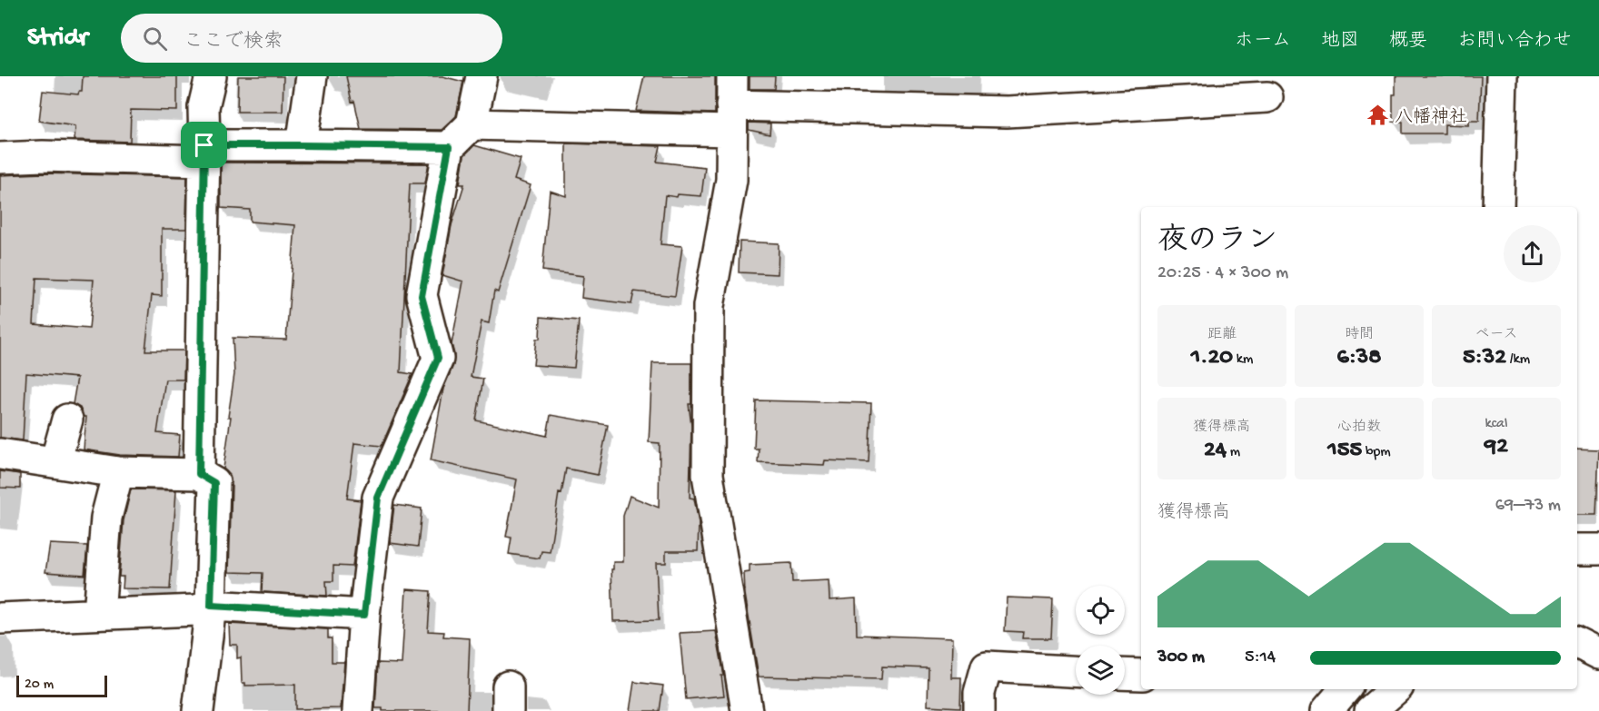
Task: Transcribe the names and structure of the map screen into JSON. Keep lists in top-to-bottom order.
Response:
{
  "places": {
    "temple": ["八幡神社"]
  },
  "scale_bar": "20 m",
  "page": {
    "header": "Stridr",
    "search": "ここで検索",
    "nav": [
      "ホーム",
      "地図",
      "概要",
      "お問い合わせ"
    ],
    "heading": ["夜のラン", "20:25 · 4 × 300 m"],
    "stats": [
      ["距離", "1.20 km"],
      ["時間", "6:38"],
      ["ペース", "5:32 /km"],
      ["獲得標高", "24 m"],
      ["心拍数", "155 bpm"],
      ["kcal", "92"]
    ],
    "chart": ["獲得標高", "69–73 m"],
    "list": [
      {
        "name": "300 m",
        "note": "5:14"
      }
    ],
    "scale": "20 m"
  }
}
